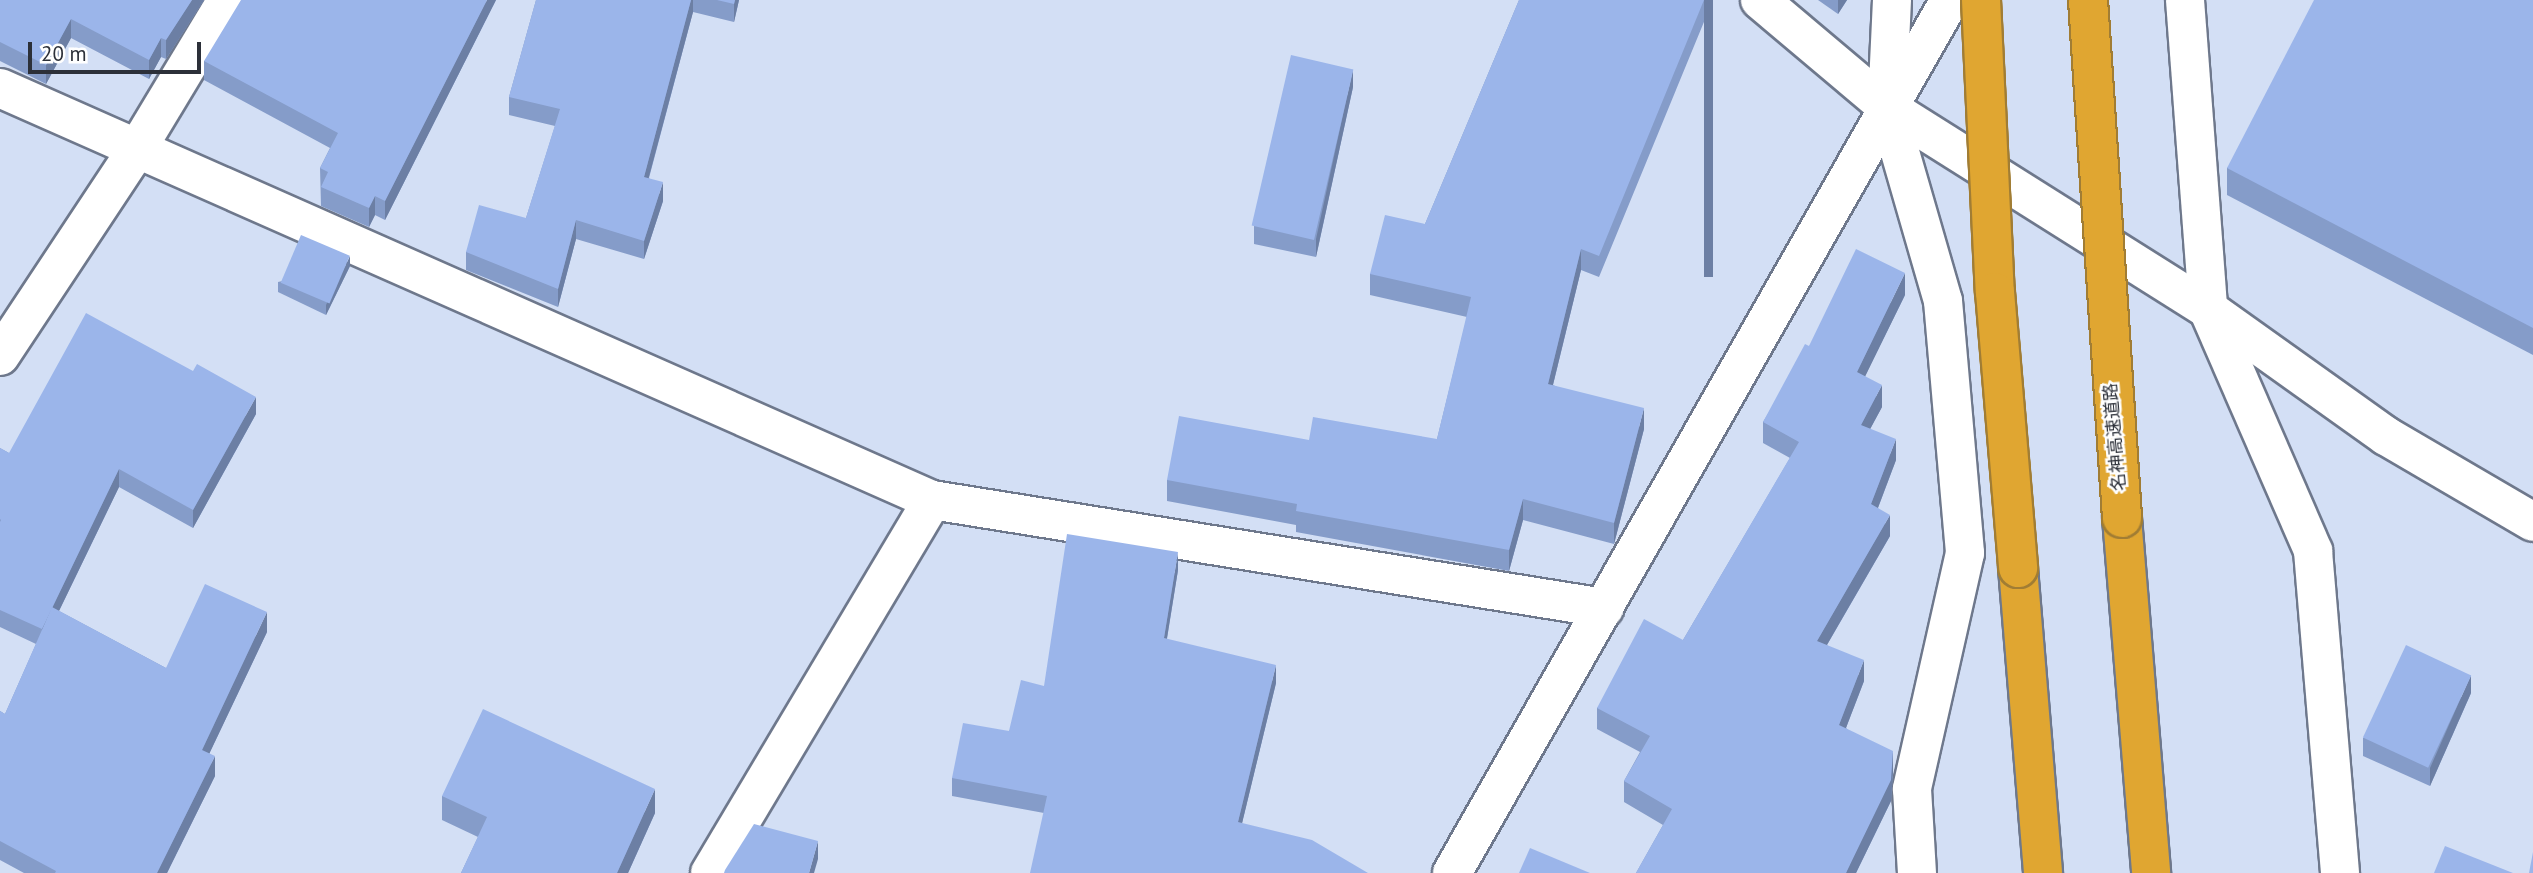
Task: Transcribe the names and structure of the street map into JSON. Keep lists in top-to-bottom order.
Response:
{
  "streets": {
    "highway": ["名神高速道路"]
  },
  "scale_bar": "20 m"
}
